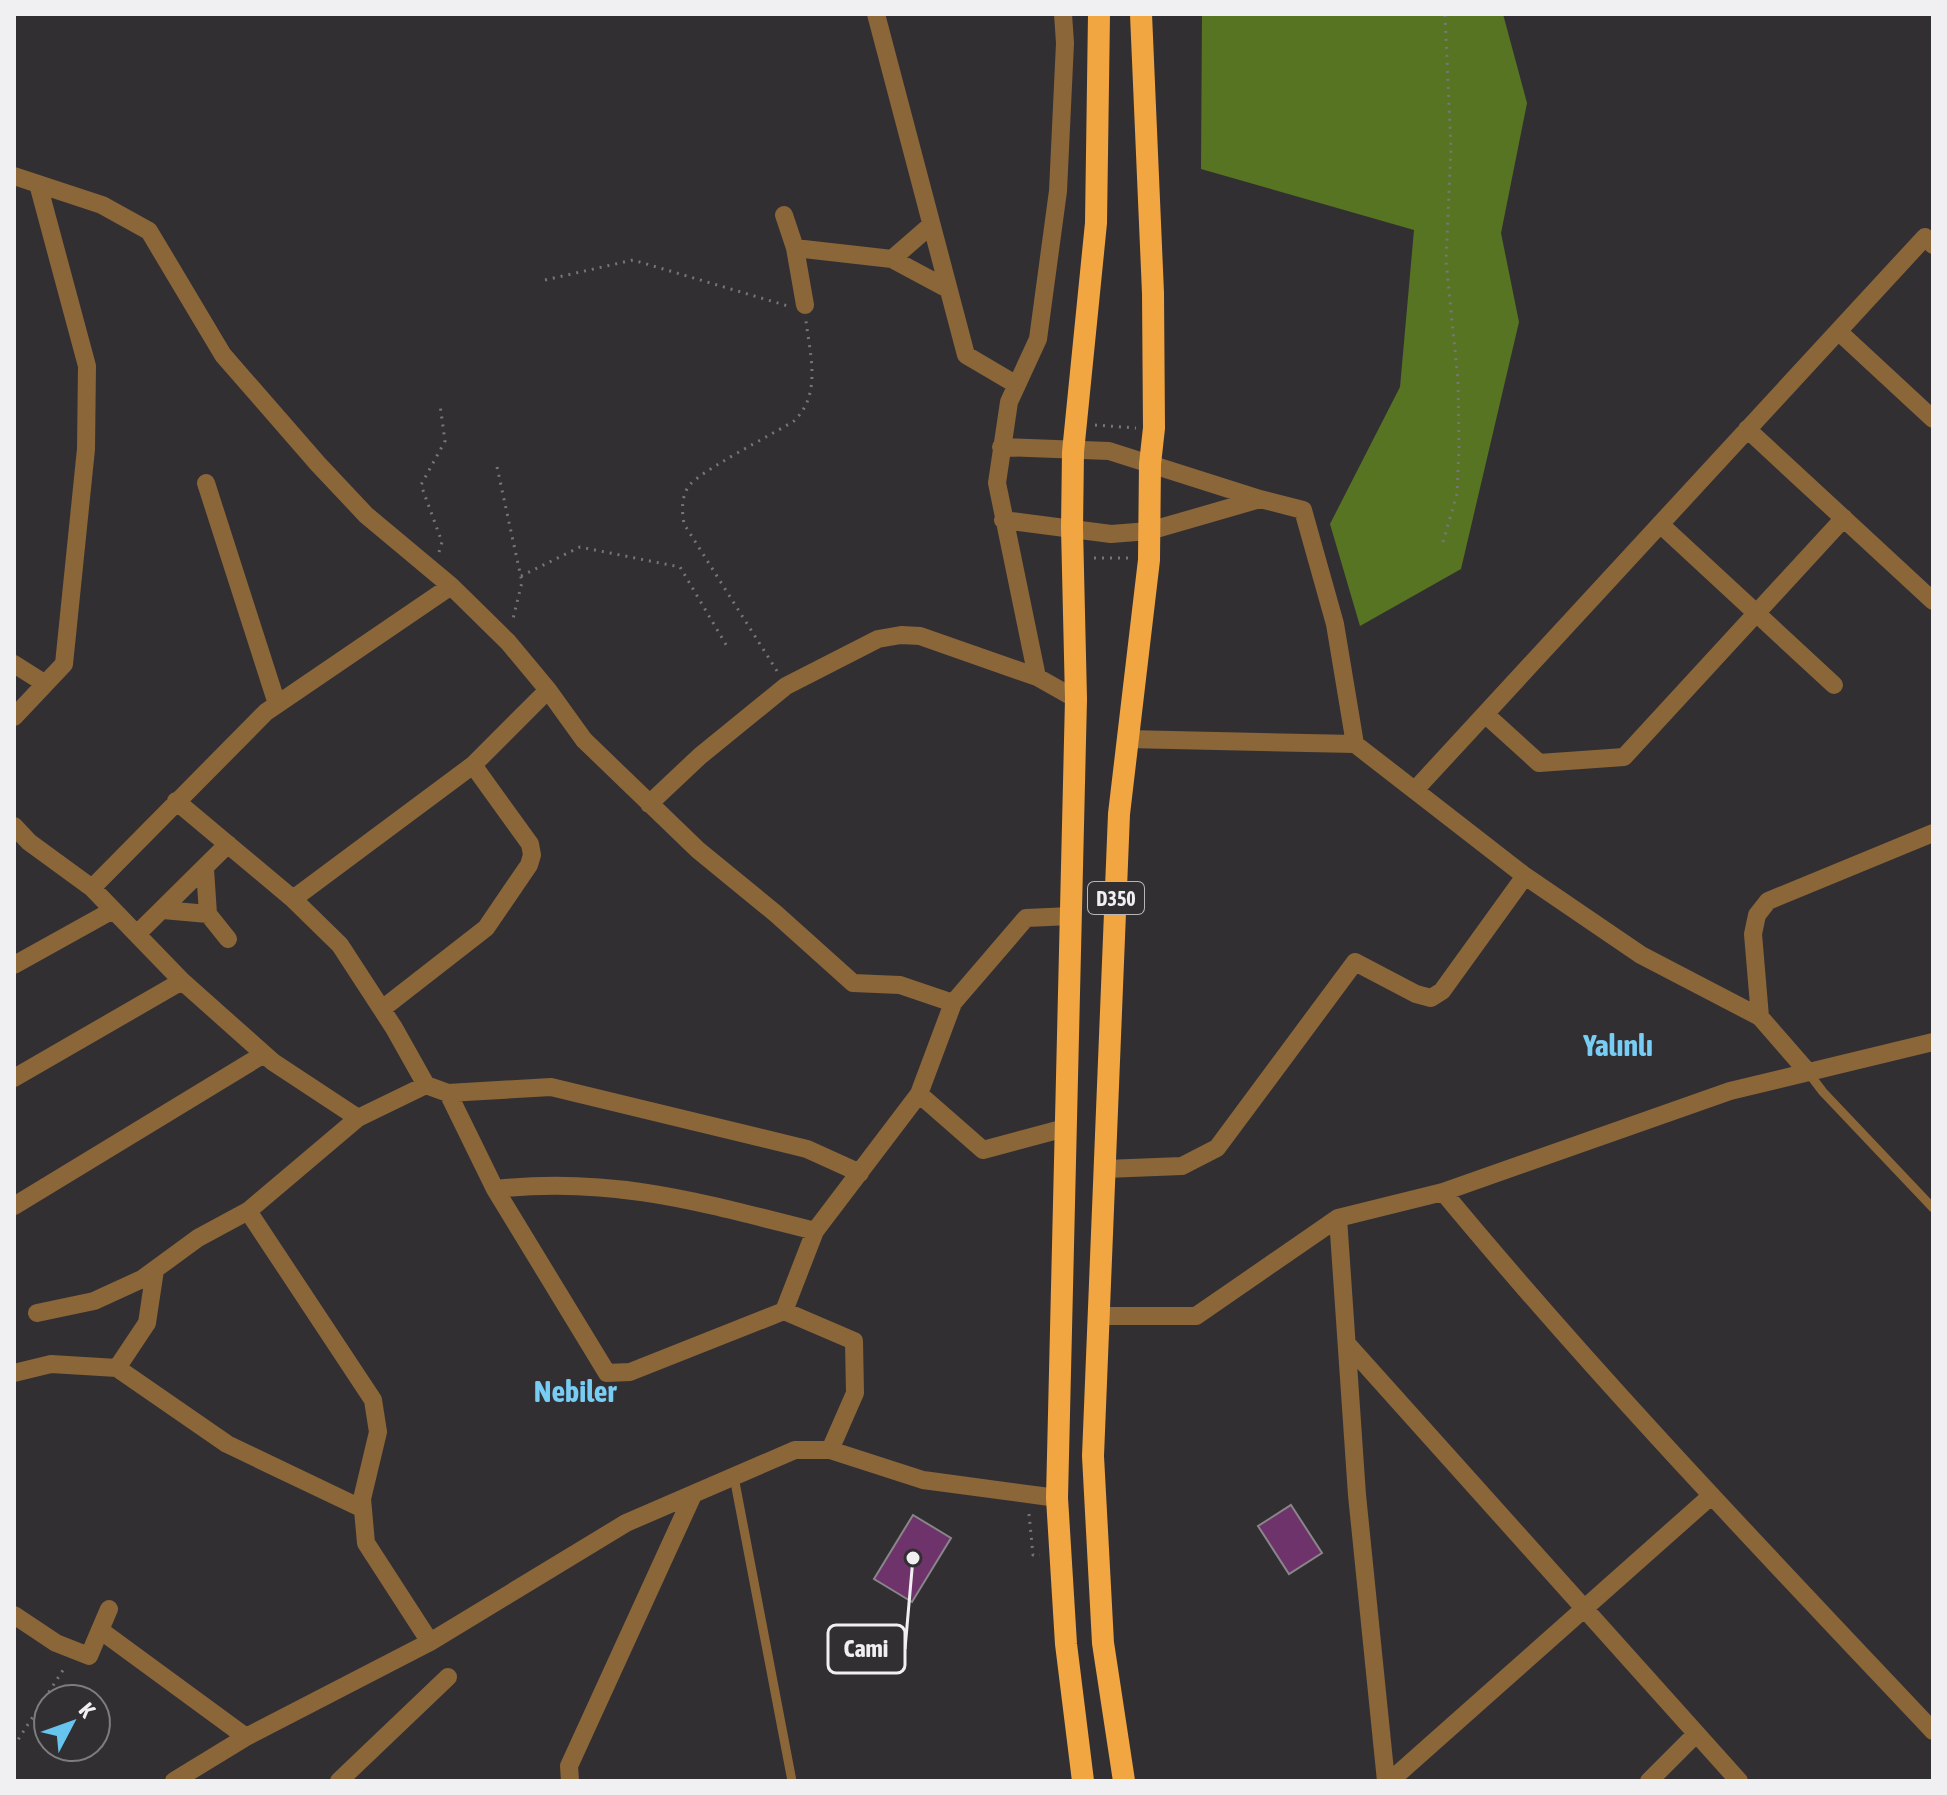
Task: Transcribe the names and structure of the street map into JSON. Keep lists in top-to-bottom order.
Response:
{
  "streets": {
    "highway": ["D350"]
  },
  "districts": ["Yalınlı", "Nebiler"],
  "places": ["Cami"],
  "north": "top right"
}
